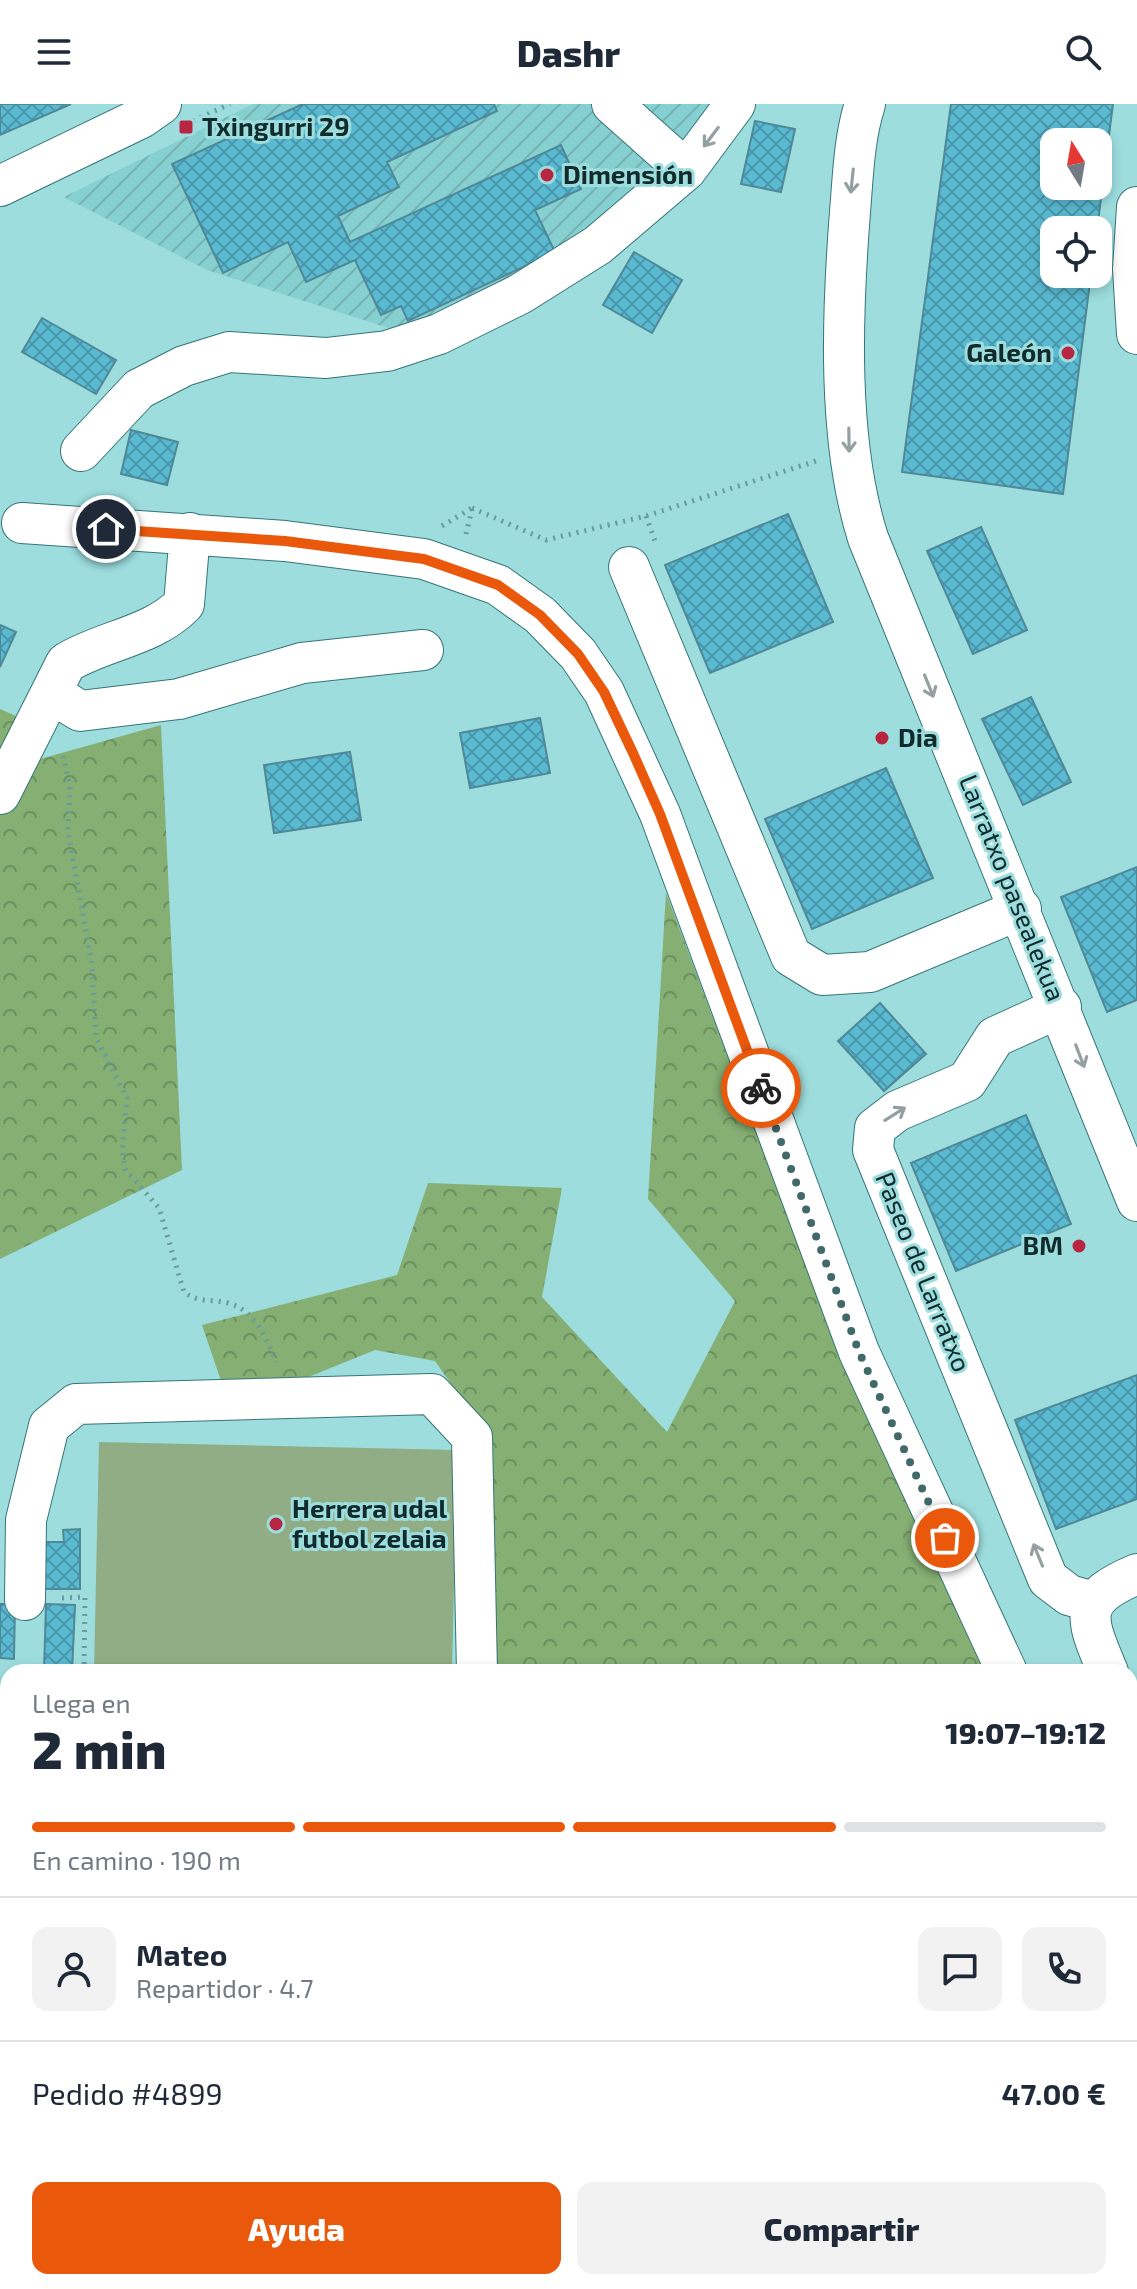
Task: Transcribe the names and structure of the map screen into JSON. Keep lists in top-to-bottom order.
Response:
{
  "streets": {
    "street": ["Larratxo pasealekua", "Paseo de Larratxo"]
  },
  "crossings": [
    ["Larratxo pasealekua", "Paseo de Larratxo"]
  ],
  "one_way": ["Larratxo pasealekua"],
  "places": {
    "transit": ["Txingurri 29"],
    "other": [
      "Dimensión",
      "Galeón",
      "Dia",
      "BM",
      "Herrera udal futbol zelaia"
    ]
  },
  "north": "top",
  "page": {
    "header": "Dashr",
    "heading": ["2 min", "Llega en", "19:07–19:12"],
    "panel": [
      "Mateo",
      "Repartidor · 4.7",
      "Pedido #4899",
      "47.00 €"
    ],
    "bar": "En camino · 190 m",
    "buttons": ["Ayuda", "Compartir"]
  }
}
